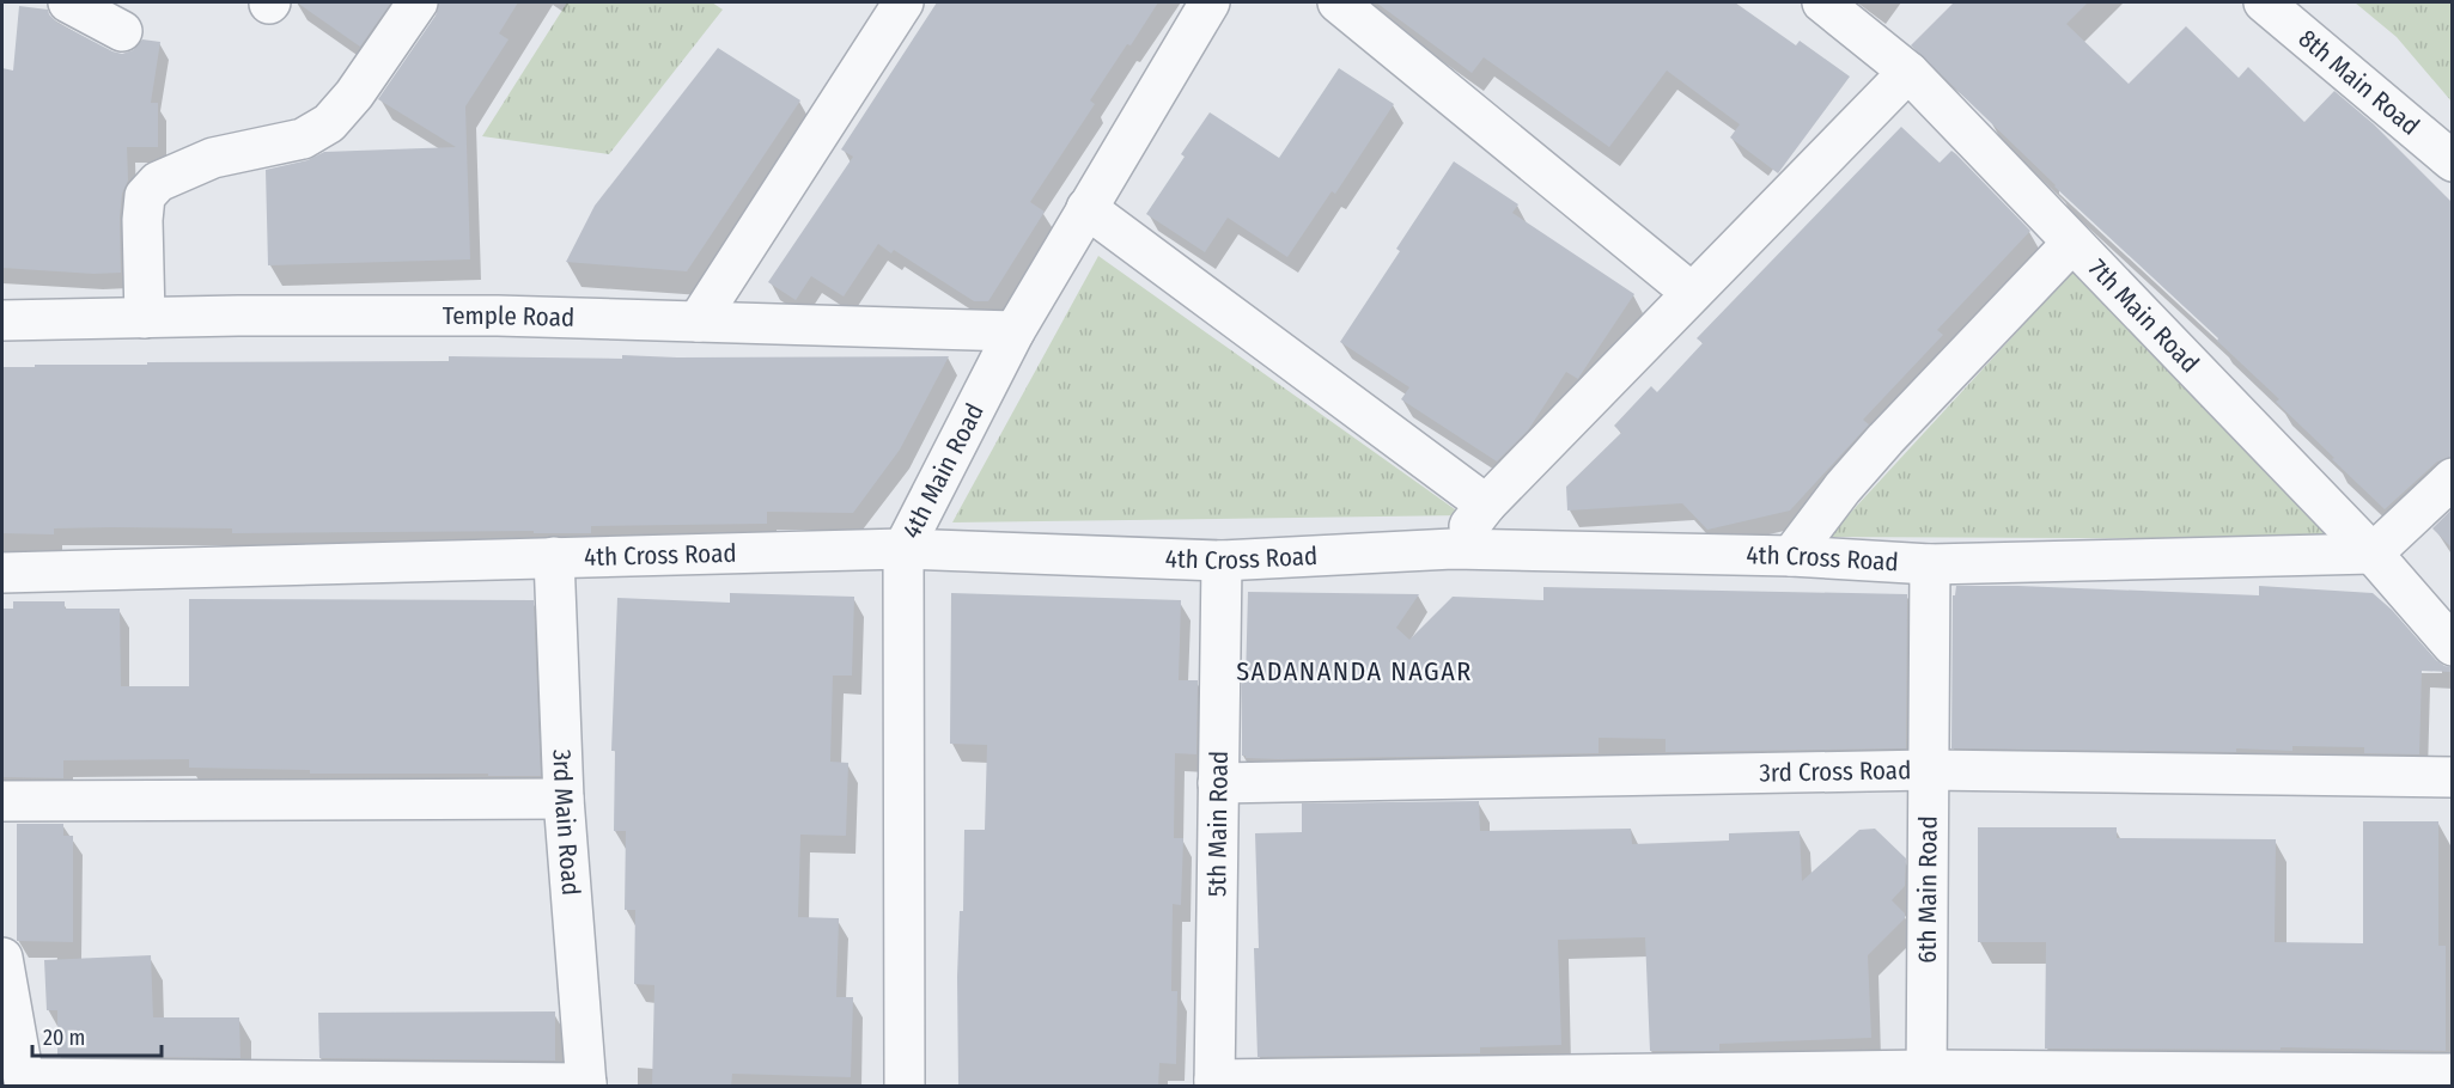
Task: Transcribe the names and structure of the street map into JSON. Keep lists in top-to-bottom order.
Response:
{
  "streets": {
    "street": [
      "8th Main Road",
      "Temple Road",
      "7th Main Road",
      "4th Main Road",
      "4th Cross Road",
      "3rd Cross Road",
      "3rd Main Road",
      "5th Main Road",
      "6th Main Road"
    ]
  },
  "crossings": [
    ["Temple Road", "4th Main Road"],
    ["7th Main Road", "4th Cross Road"],
    ["4th Main Road", "4th Cross Road"],
    ["4th Cross Road", "3rd Main Road"],
    ["4th Cross Road", "5th Main Road"],
    ["4th Cross Road", "6th Main Road"],
    ["3rd Cross Road", "5th Main Road"],
    ["3rd Cross Road", "6th Main Road"]
  ],
  "districts": ["SADANANDA NAGAR"],
  "scale_bar": "20 m"
}
